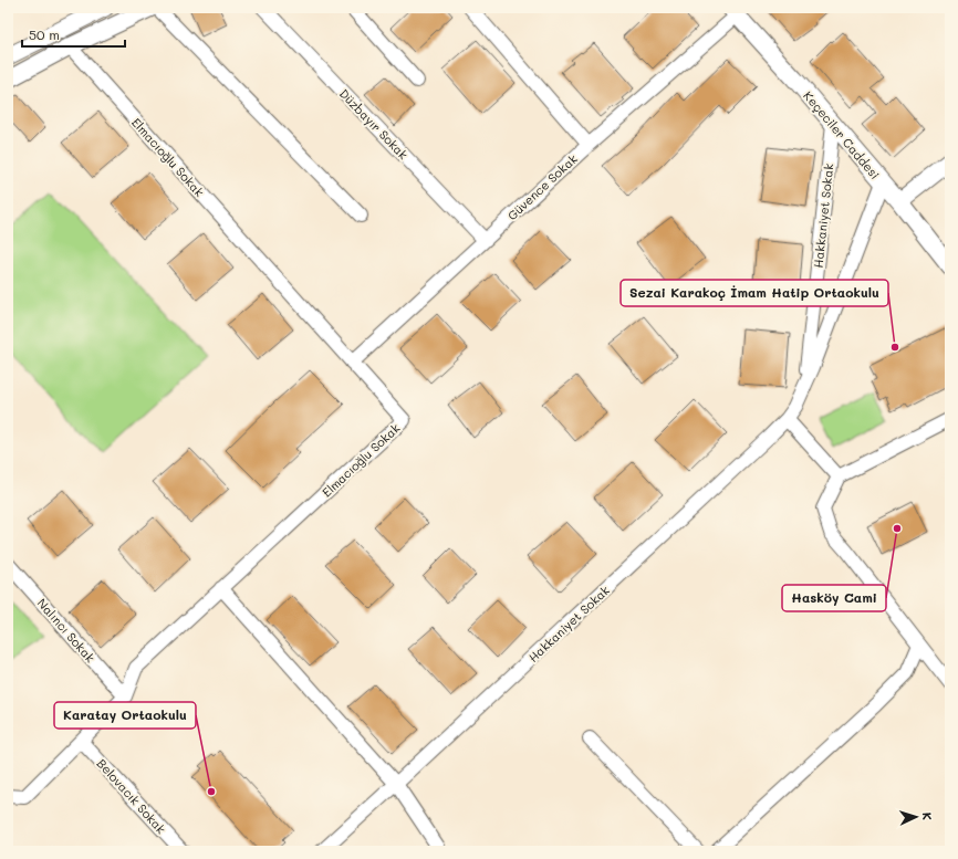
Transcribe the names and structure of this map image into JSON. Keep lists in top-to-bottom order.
{
  "streets": {
    "street": [
      "Düzbayır Sokak",
      "Keçeciler Caddesi",
      "Elmacıoğlu Sokak",
      "Güvence Sokak",
      "Hakkaniyet Sokak",
      "Nalıncı Sokak",
      "Belovacık Sokak"
    ]
  },
  "crossings": [
    ["Düzbayır Sokak", "Güvence Sokak"],
    ["Keçeciler Caddesi", "Güvence Sokak"],
    ["Keçeciler Caddesi", "Hakkaniyet Sokak"],
    ["Elmacıoğlu Sokak", "Güvence Sokak"],
    ["Elmacıoğlu Sokak", "Nalıncı Sokak"],
    ["Elmacıoğlu Sokak", "Belovacık Sokak"]
  ],
  "places": ["Sezai Karakoç İmam Hatip Ortaokulu", "Hasköy Cami", "Karatay Ortaokulu"],
  "scale_bar": "50 m",
  "north": "right"
}
